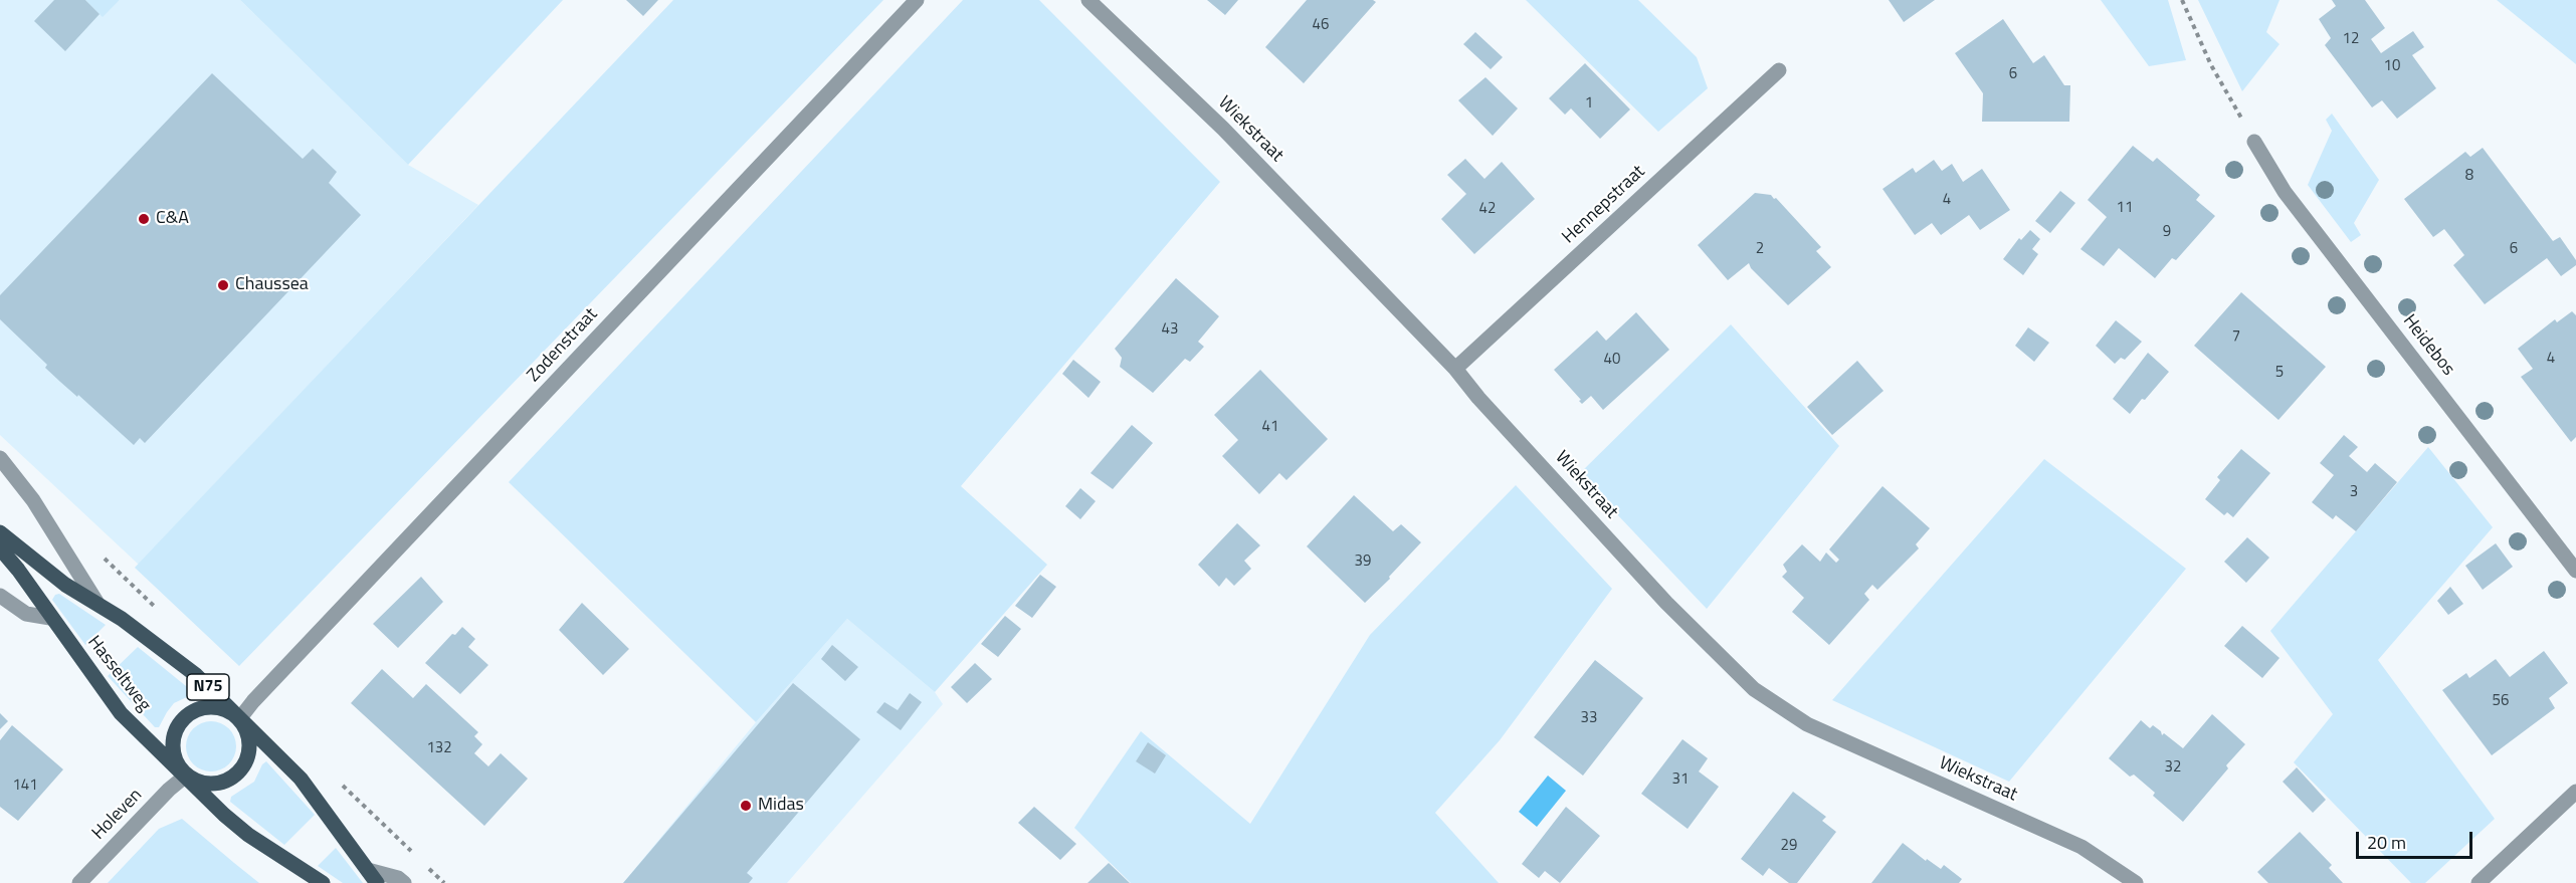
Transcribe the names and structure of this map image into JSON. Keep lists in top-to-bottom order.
{
  "streets": {
    "main road": ["Hasseltweg", "N75"],
    "street": [
      "Wiekstraat",
      "Hennepstraat",
      "Zodenstraat",
      "Heidebos",
      "Holeven"
    ]
  },
  "crossings": [
    ["Wiekstraat", "Hennepstraat"],
    ["Zodenstraat", "Hasseltweg"],
    ["Zodenstraat", "Holeven"],
    ["Hasseltweg", "Holeven"]
  ],
  "places": ["C&A", "Chaussea", "Midas"],
  "house_numbers": [
    "46",
    "12",
    "10",
    "6",
    "1",
    "8",
    "4",
    "11",
    "42",
    "9",
    "2",
    "6",
    "43",
    "7",
    "4",
    "40",
    "5",
    "41",
    "3",
    "39",
    "56",
    "33",
    "132",
    "32",
    "31",
    "141",
    "29"
  ],
  "scale_bar": "20 m"
}
